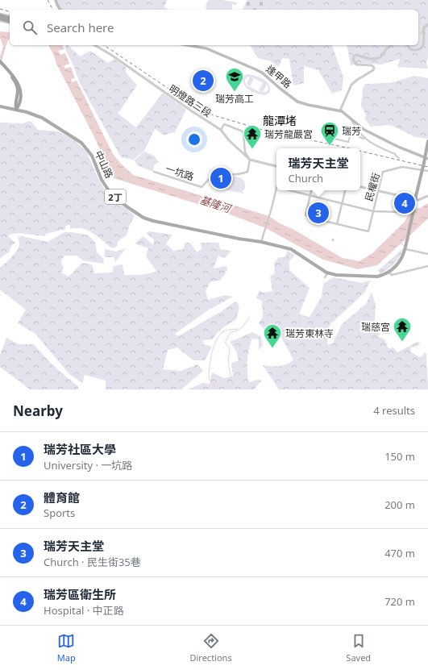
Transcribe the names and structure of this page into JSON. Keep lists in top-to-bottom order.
{
  "streets": {
    "main road": ["逢甲路", "中山路", "2丁"],
    "street": ["明燈路三段", "一坑路", "民權街"]
  },
  "crossings": [
    ["逢甲路", "2丁"],
    ["明燈路三段", "一坑路"],
    ["中山路", "2丁"]
  ],
  "districts": ["龍潭堵"],
  "water": ["基隆河"],
  "places": {
    "school or university": ["瑞芳高工"],
    "station": ["瑞芳"],
    "temple": ["瑞芳龍嚴宮", "瑞慈宮", "瑞芳東林寺"]
  },
  "page": {
    "search": "Search here",
    "pins": [
      "2",
      "1",
      "4",
      "3"
    ],
    "popup": ["瑞芳天主堂", "Church"],
    "heading": ["Nearby", "4 results"],
    "list": [
      {
        "mark": "1",
        "name": "瑞芳社區大學",
        "note": "University · 一坑路",
        "value": "150 m"
      },
      {
        "mark": "2",
        "name": "體育館",
        "note": "Sports",
        "value": "200 m"
      },
      {
        "mark": "3",
        "name": "瑞芳天主堂",
        "note": "Church · 民生街35巷",
        "value": "470 m"
      },
      {
        "mark": "4",
        "name": "瑞芳區衛生所",
        "note": "Hospital · 中正路",
        "value": "720 m"
      }
    ],
    "nav": ["Map", "Directions", "Saved"]
  }
}
